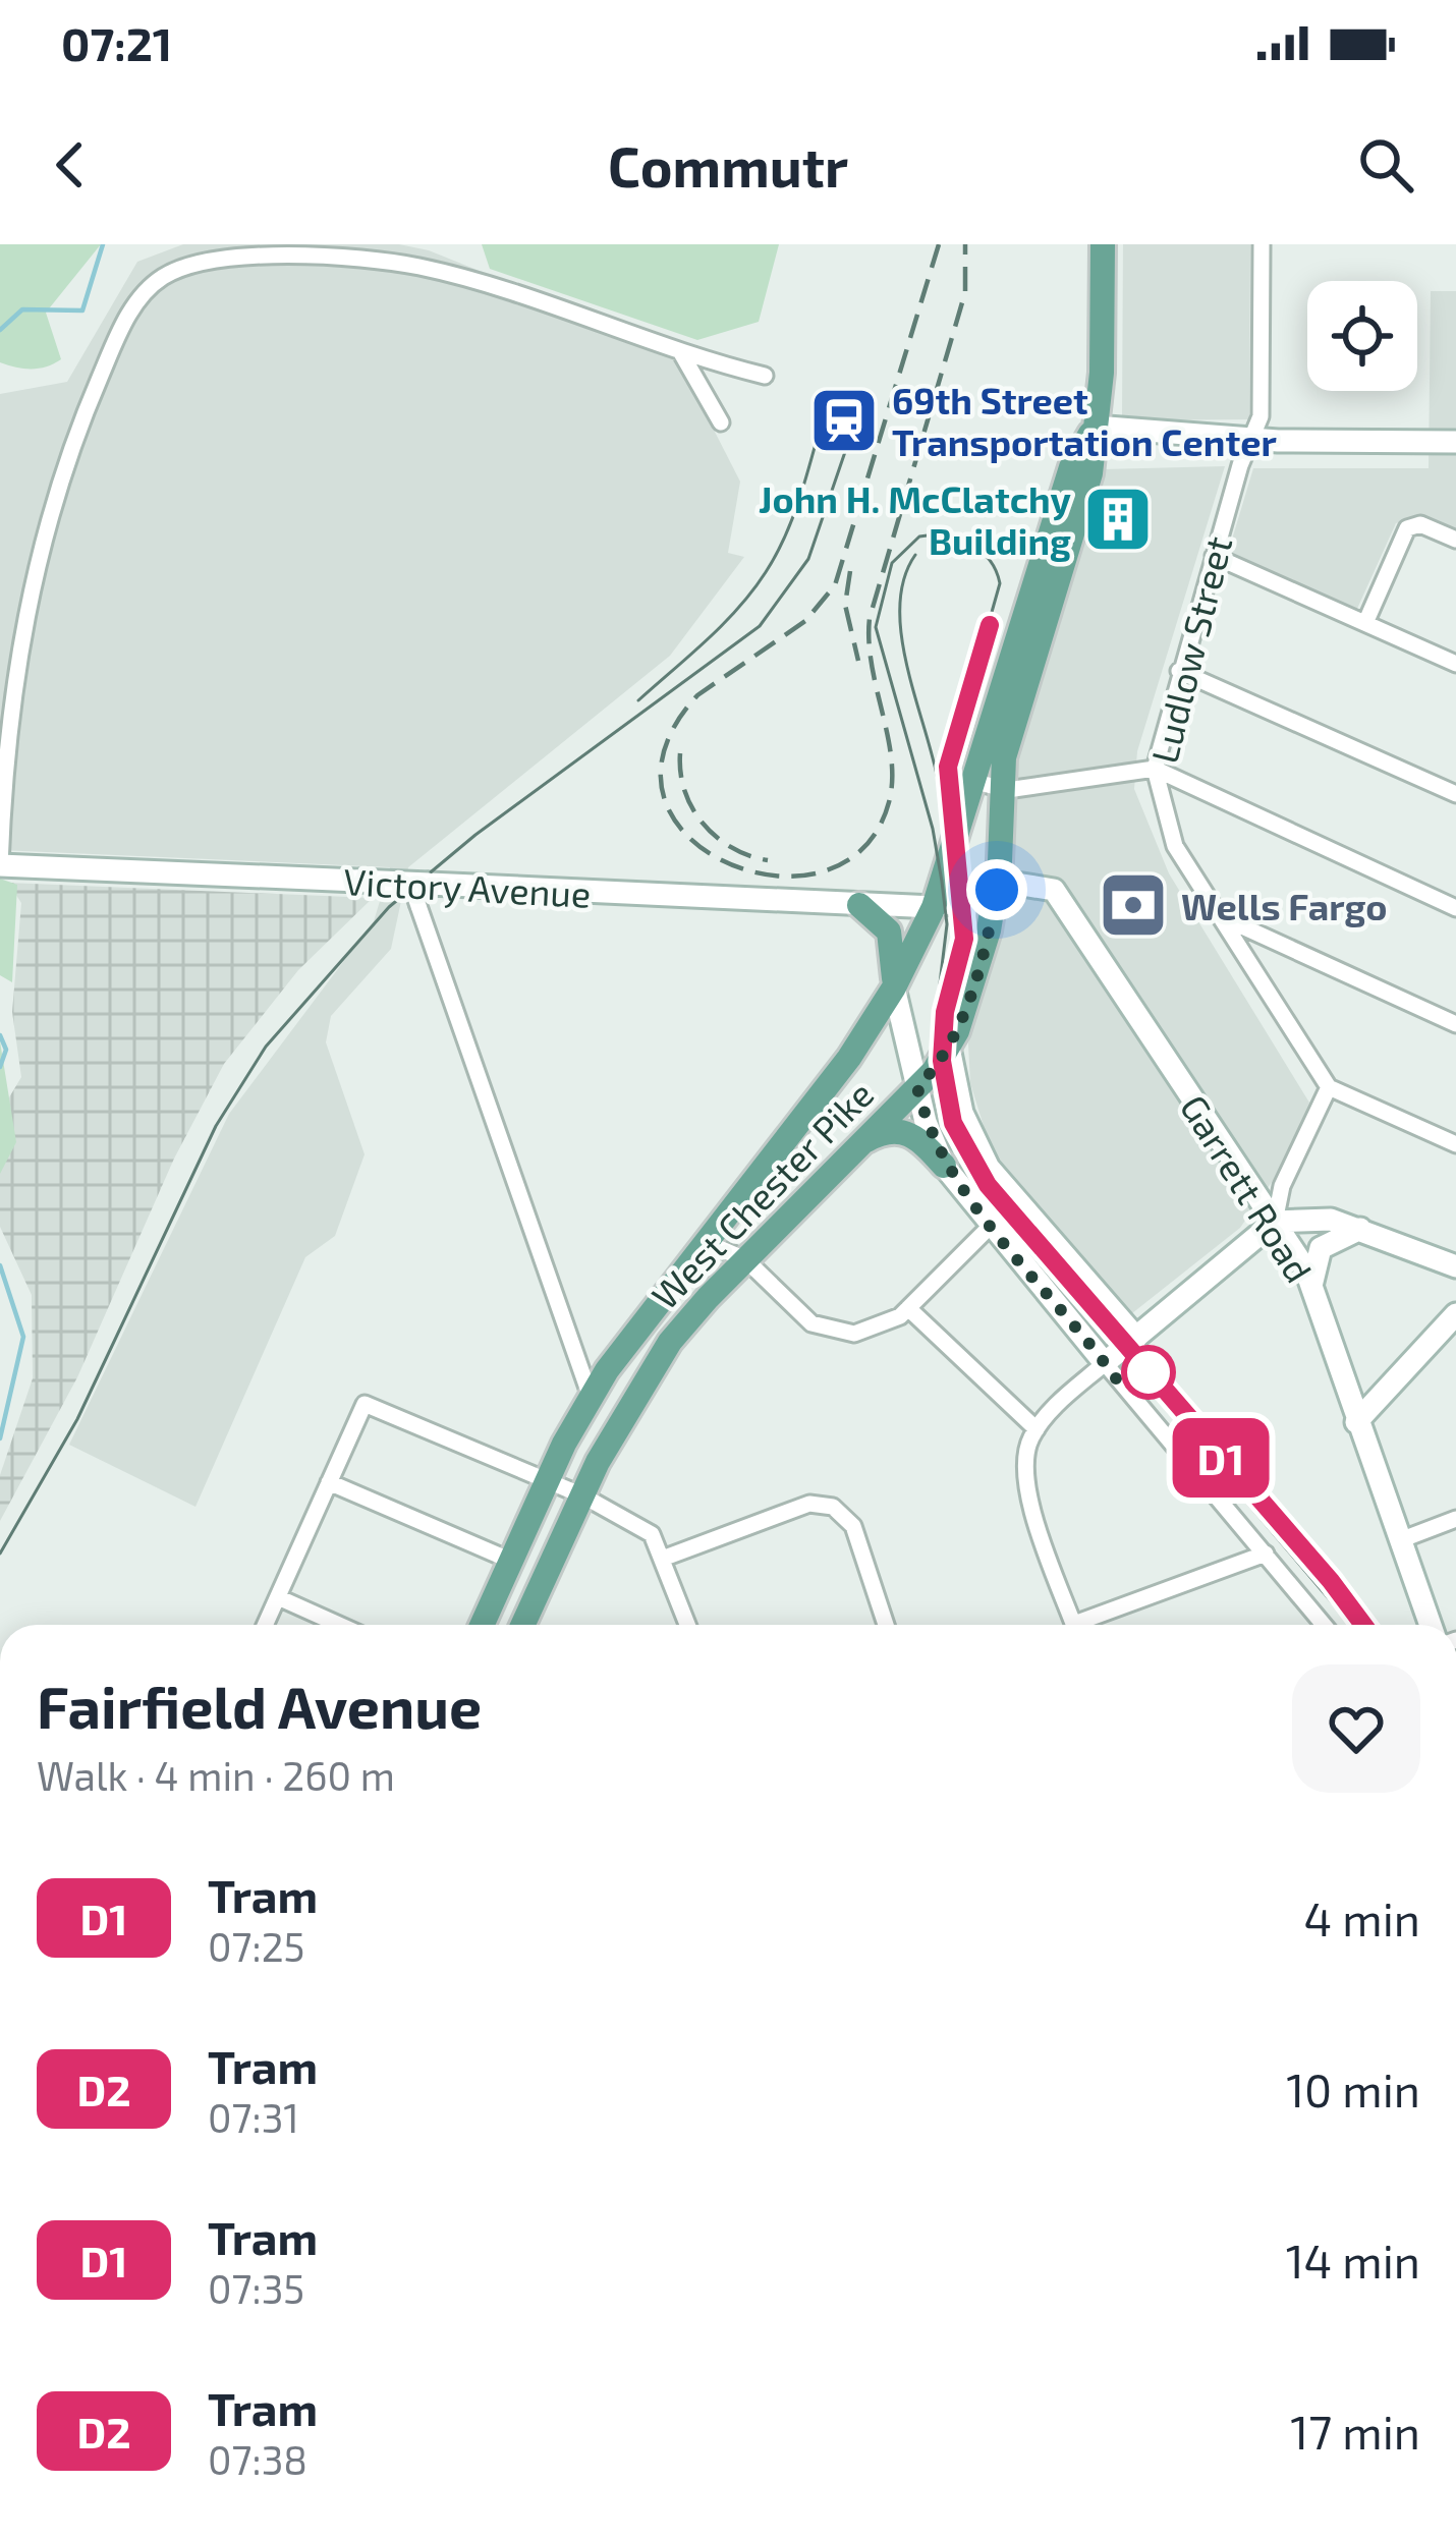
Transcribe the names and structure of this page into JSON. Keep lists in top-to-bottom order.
{
  "streets": {
    "main road": ["West Chester Pike"],
    "street": ["Ludlow Street", "Victory Avenue", "Garrett Road"]
  },
  "crossings": [
    ["Victory Avenue", "Garrett Road"],
    ["Victory Avenue", "West Chester Pike"],
    ["Garrett Road", "West Chester Pike"]
  ],
  "places": {
    "station": ["69th Street Transportation Center"],
    "building": ["John H. McClatchy Building"],
    "bank": ["Wells Fargo"]
  },
  "lines": ["tram line D1"],
  "page": {
    "status": "07:21",
    "header": "Commutr",
    "on_map": "D1",
    "heading": ["Fairfield Avenue", "Walk · 4 min · 260 m"],
    "list": [
      {
        "mark": "D1",
        "name": "Tram",
        "note": "07:25",
        "value": "4 min"
      },
      {
        "mark": "D2",
        "name": "Tram",
        "note": "07:31",
        "value": "10 min"
      },
      {
        "mark": "D1",
        "name": "Tram",
        "note": "07:35",
        "value": "14 min"
      },
      {
        "mark": "D2",
        "name": "Tram",
        "note": "07:38",
        "value": "17 min"
      }
    ]
  }
}
